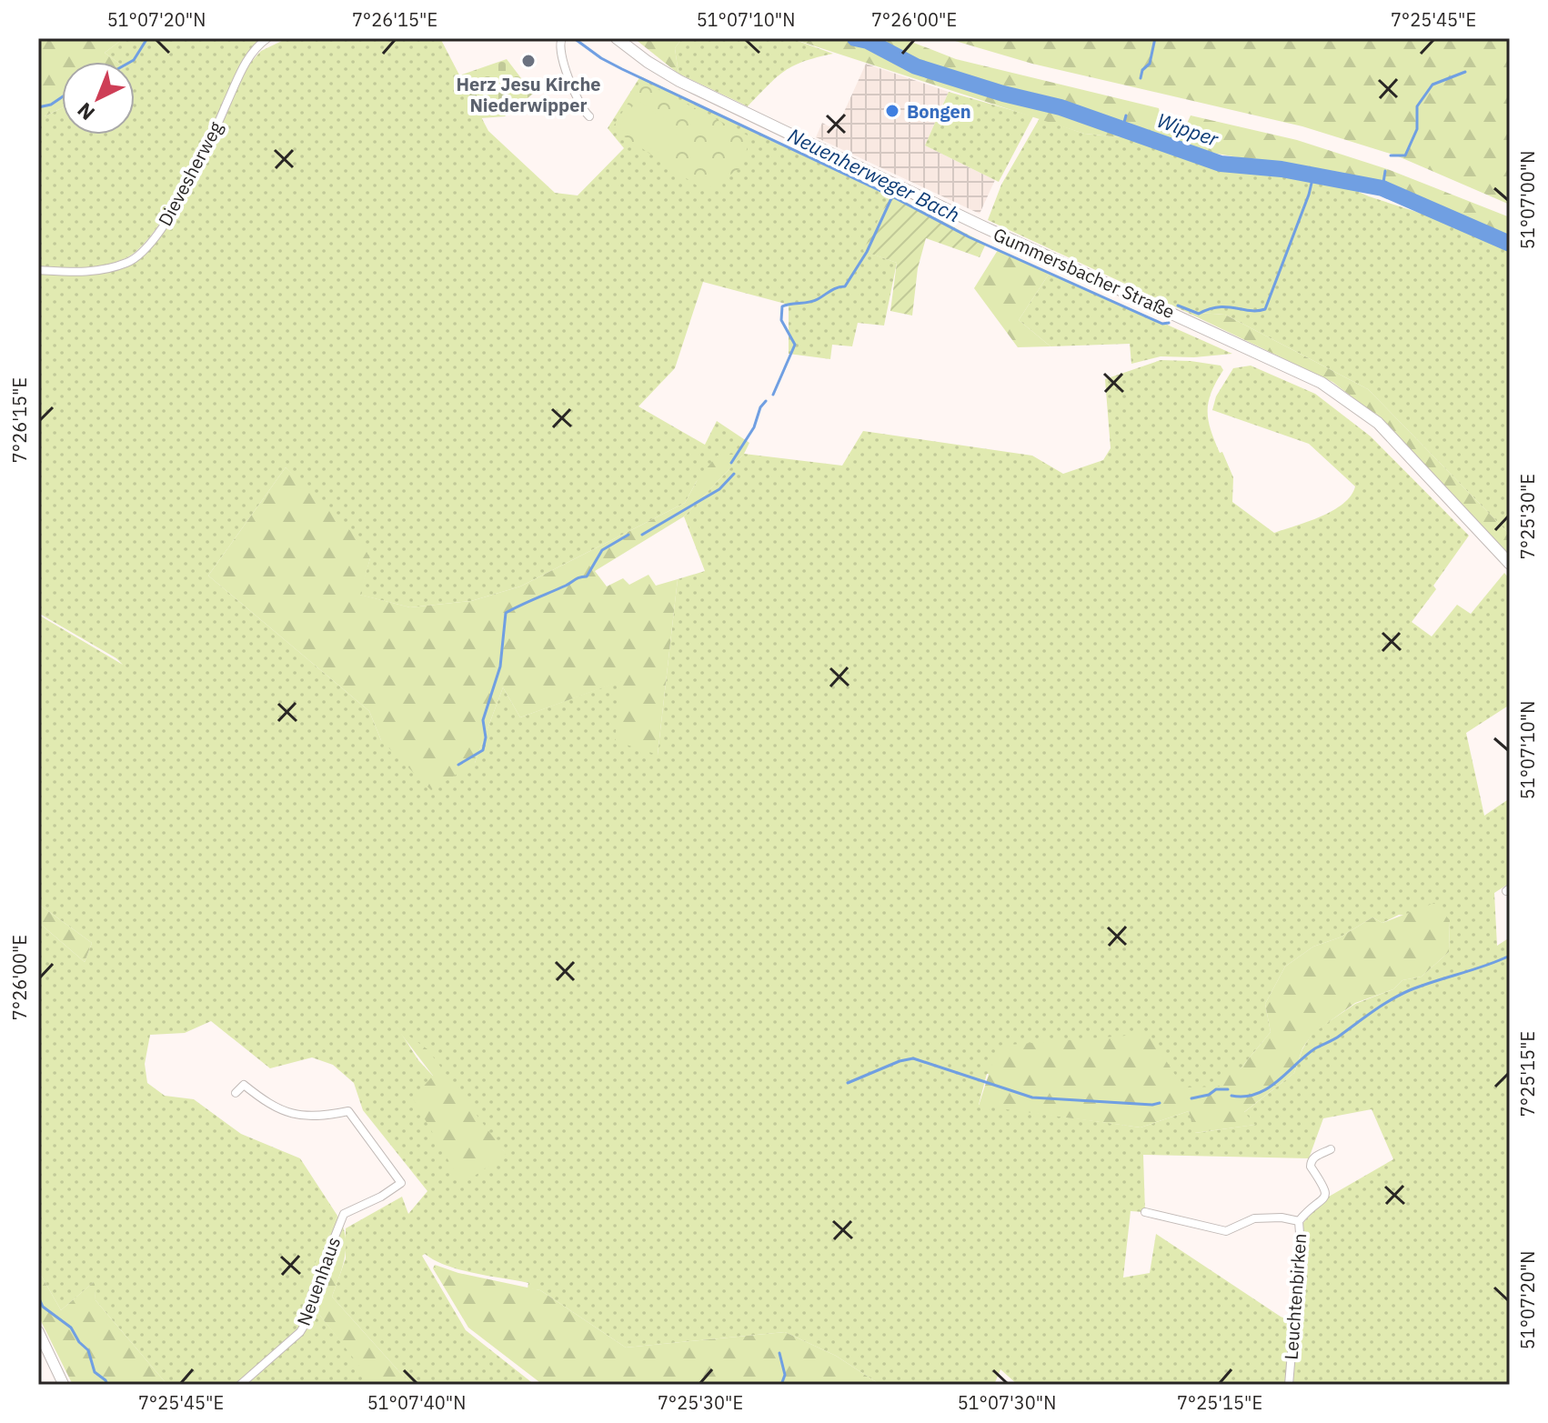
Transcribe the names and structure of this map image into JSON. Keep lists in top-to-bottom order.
{
  "streets": {
    "main road": ["Gummersbacher Straße"],
    "street": ["Dievesherweg", "Neuenhaus", "Leuchtenbirken"]
  },
  "water": ["Wipper", "Neuenherweger Bach"],
  "places": ["Herz Jesu Kirche Niederwipper", "Bongen"],
  "north": "bottom left",
  "coordinates": [
    "51°07'20\"N",
    "7°26'15\"E",
    "51°07'10\"N",
    "7°26'00\"E",
    "7°25'45\"E",
    "51°07'00\"N",
    "7°25'30\"E",
    "7°25'15\"E",
    "51°07'40\"N",
    "51°07'30\"N"
  ]
}
